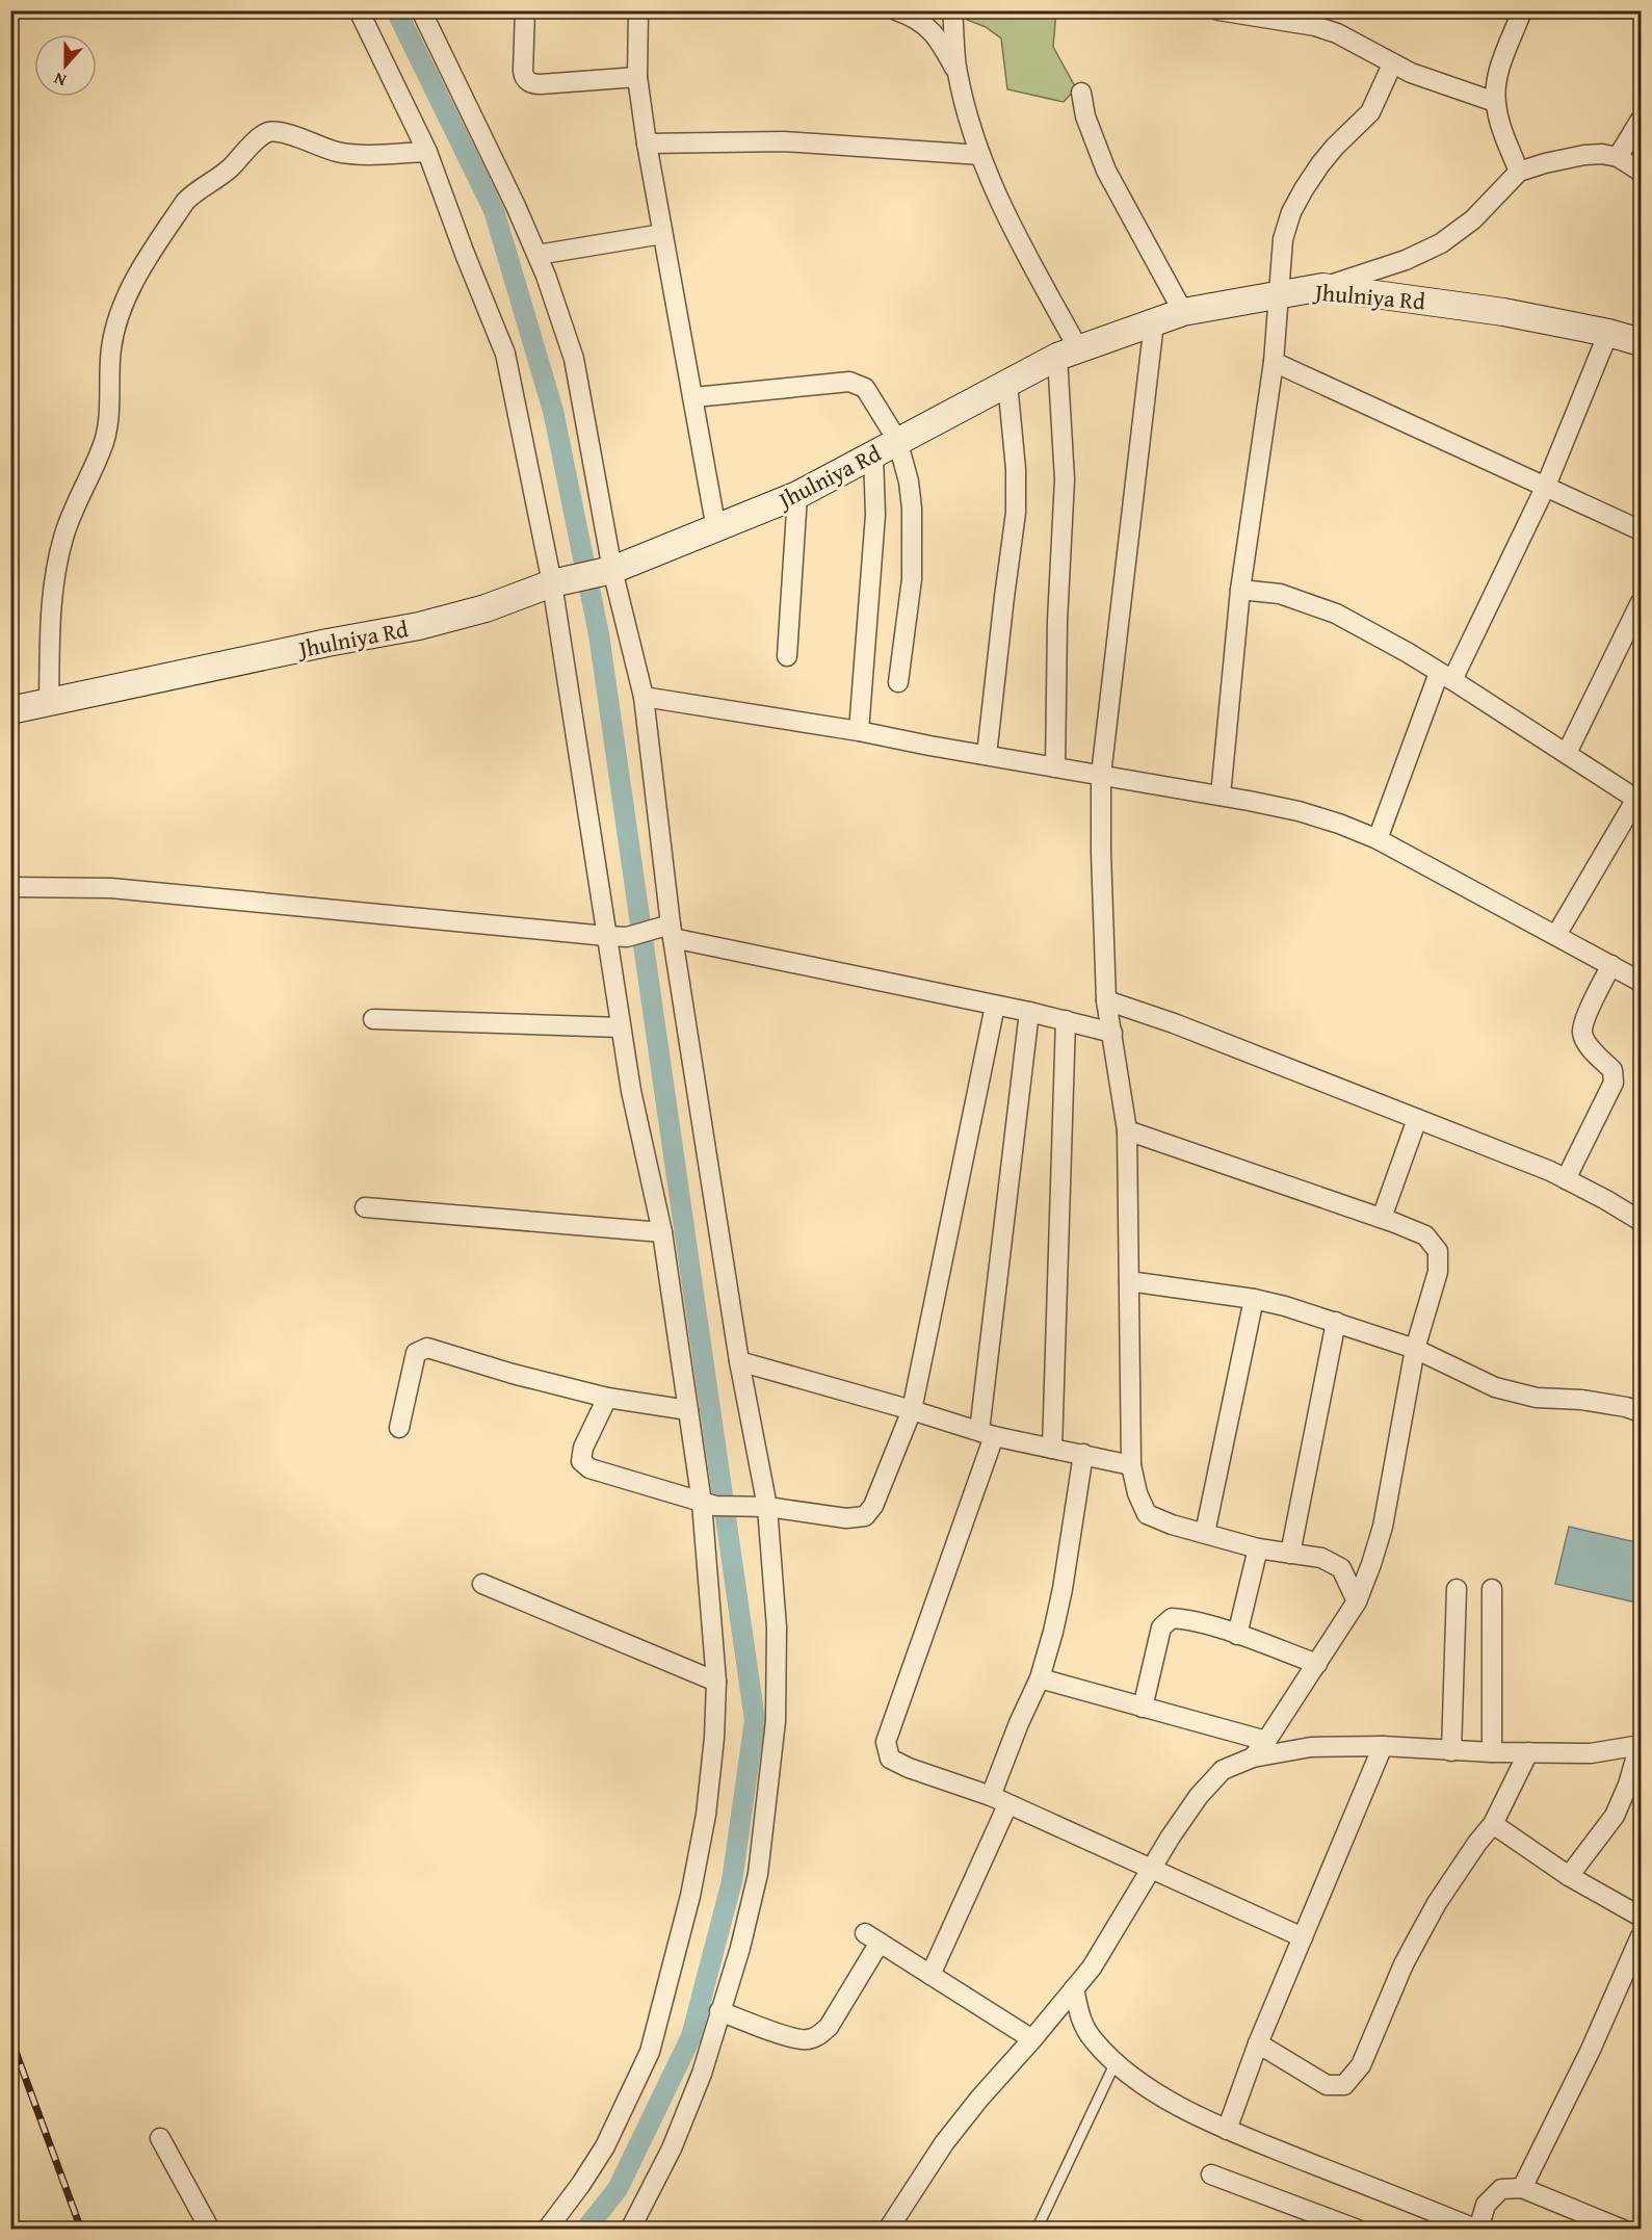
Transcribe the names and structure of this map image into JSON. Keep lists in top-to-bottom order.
{
  "streets": {
    "street": ["Jhulniya Rd"]
  },
  "north": "bottom"
}
